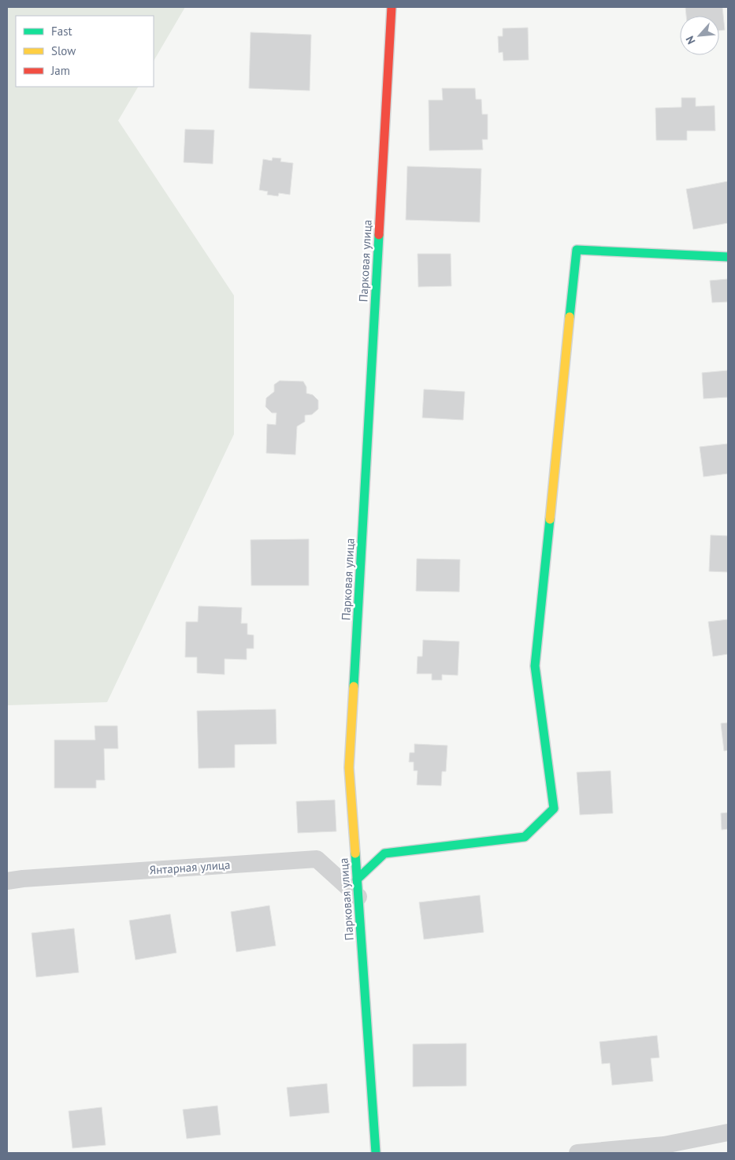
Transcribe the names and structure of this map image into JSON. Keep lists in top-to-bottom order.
{
  "streets": {
    "street": ["Парковая улица", "Янтарная улица"]
  },
  "crossings": [
    ["Парковая улица", "Янтарная улица"]
  ],
  "legend": ["Fast", "Slow", "Jam"],
  "north": "bottom left"
}
